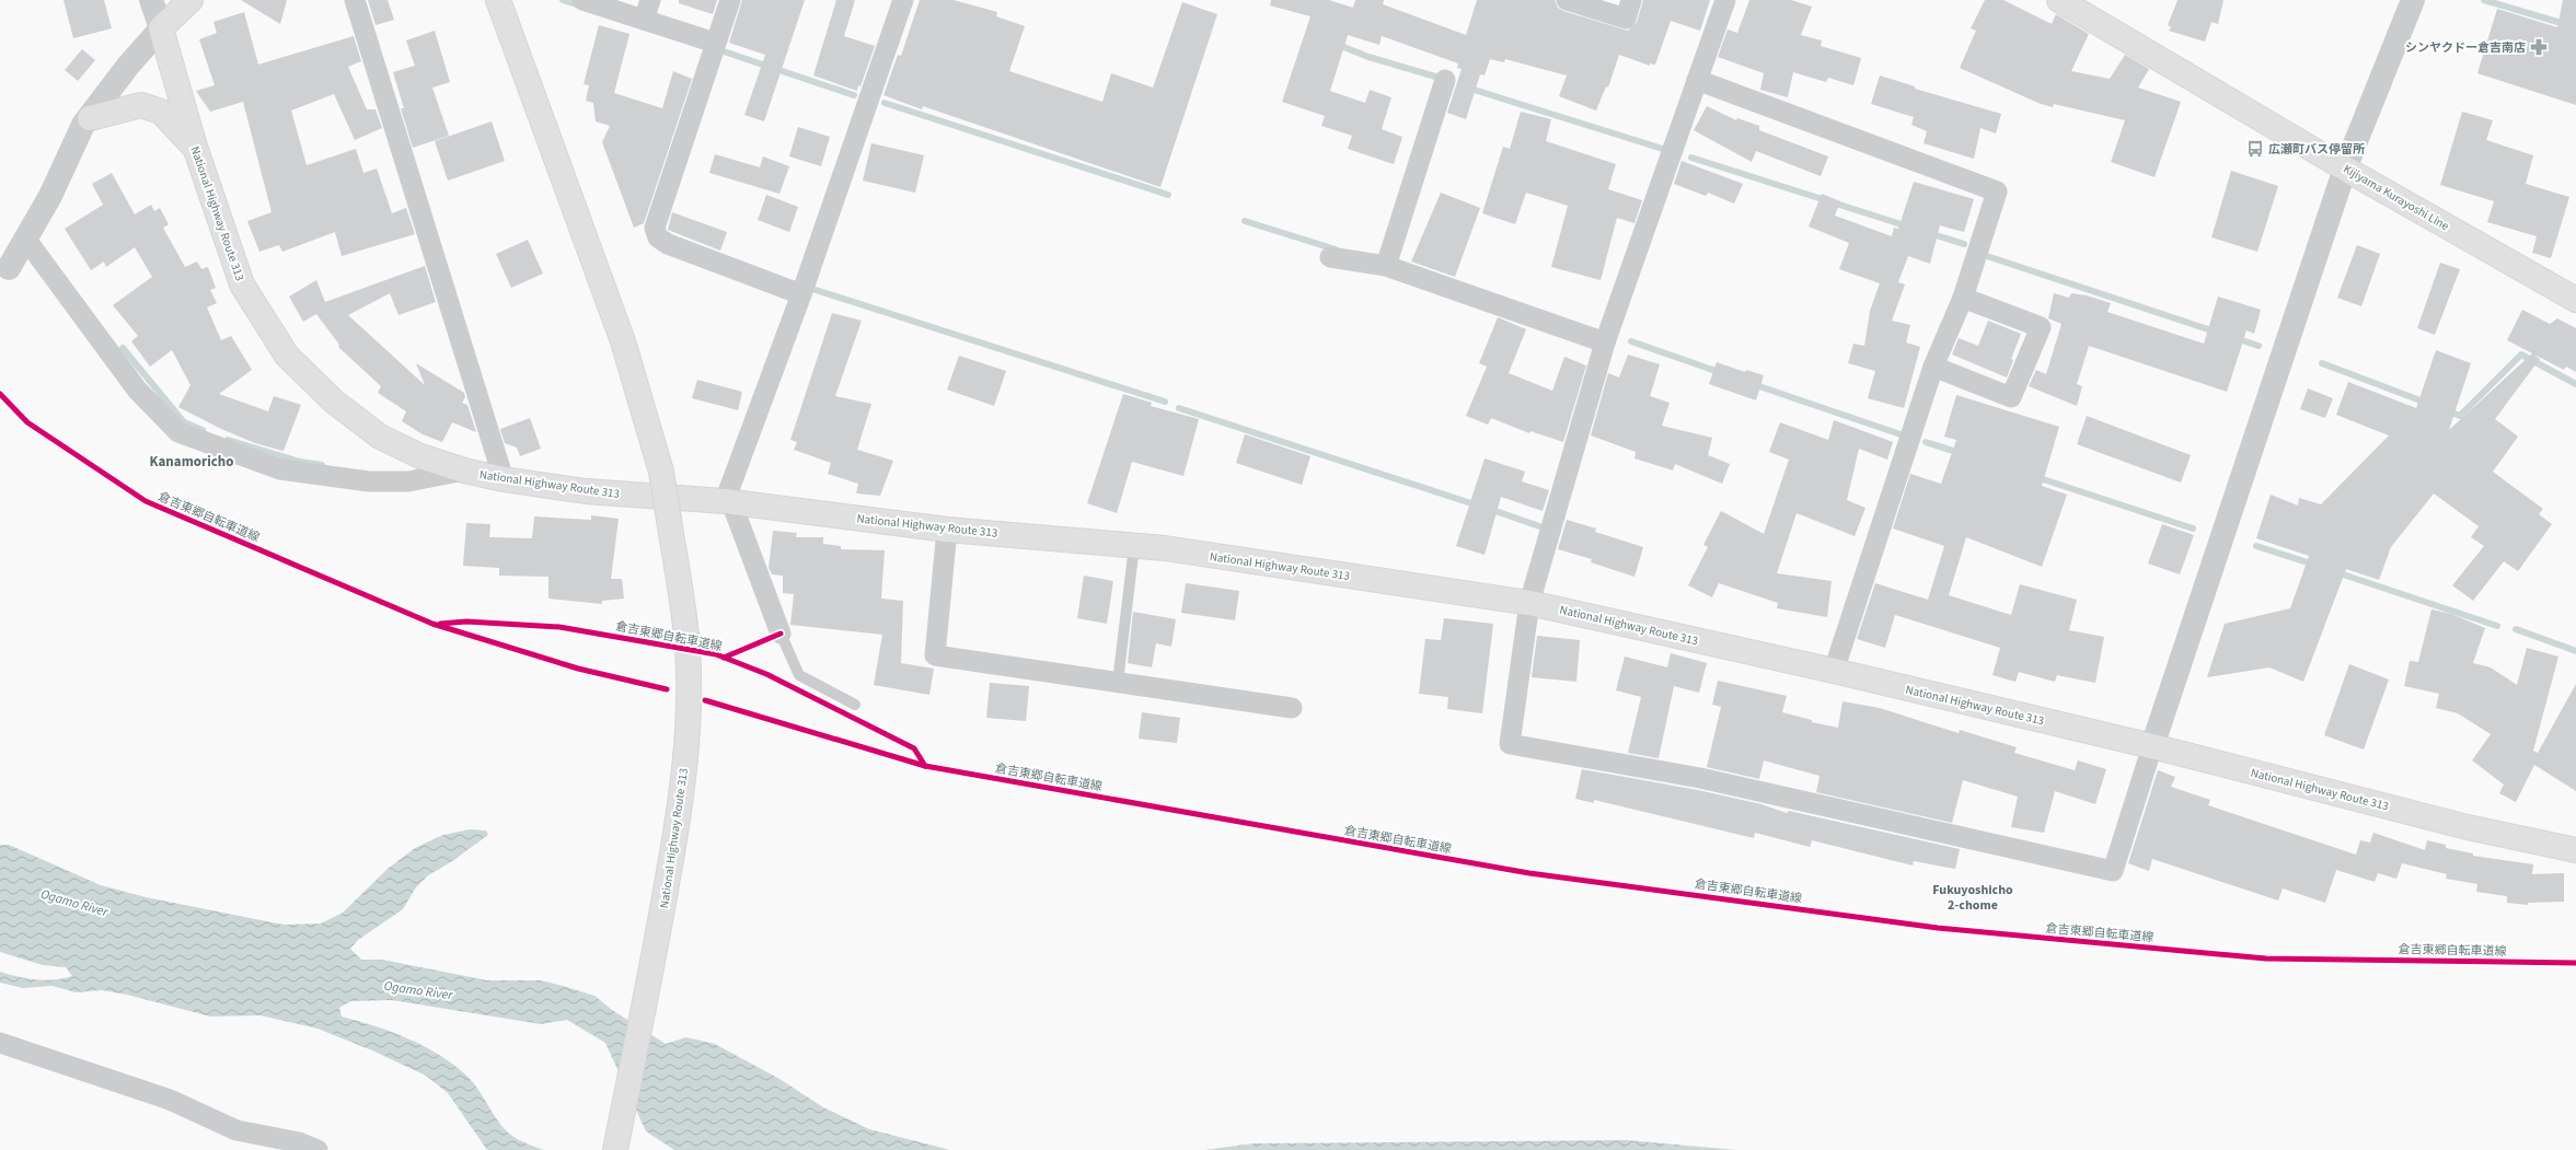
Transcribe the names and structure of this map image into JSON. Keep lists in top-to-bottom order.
{
  "streets": {
    "main road": ["Kijiyama Kurayoshi Line", "National Highway Route 313"],
    "cycle path": ["倉吉東郷自転車道線"]
  },
  "districts": ["Kanamoricho", "Fukuyoshicho 2-chome"],
  "water": ["Ogamo River"],
  "places": {
    "pharmacy": ["シンヤクドー倉吉南店"],
    "bus stop": ["広瀬町バス停留所"]
  }
}
